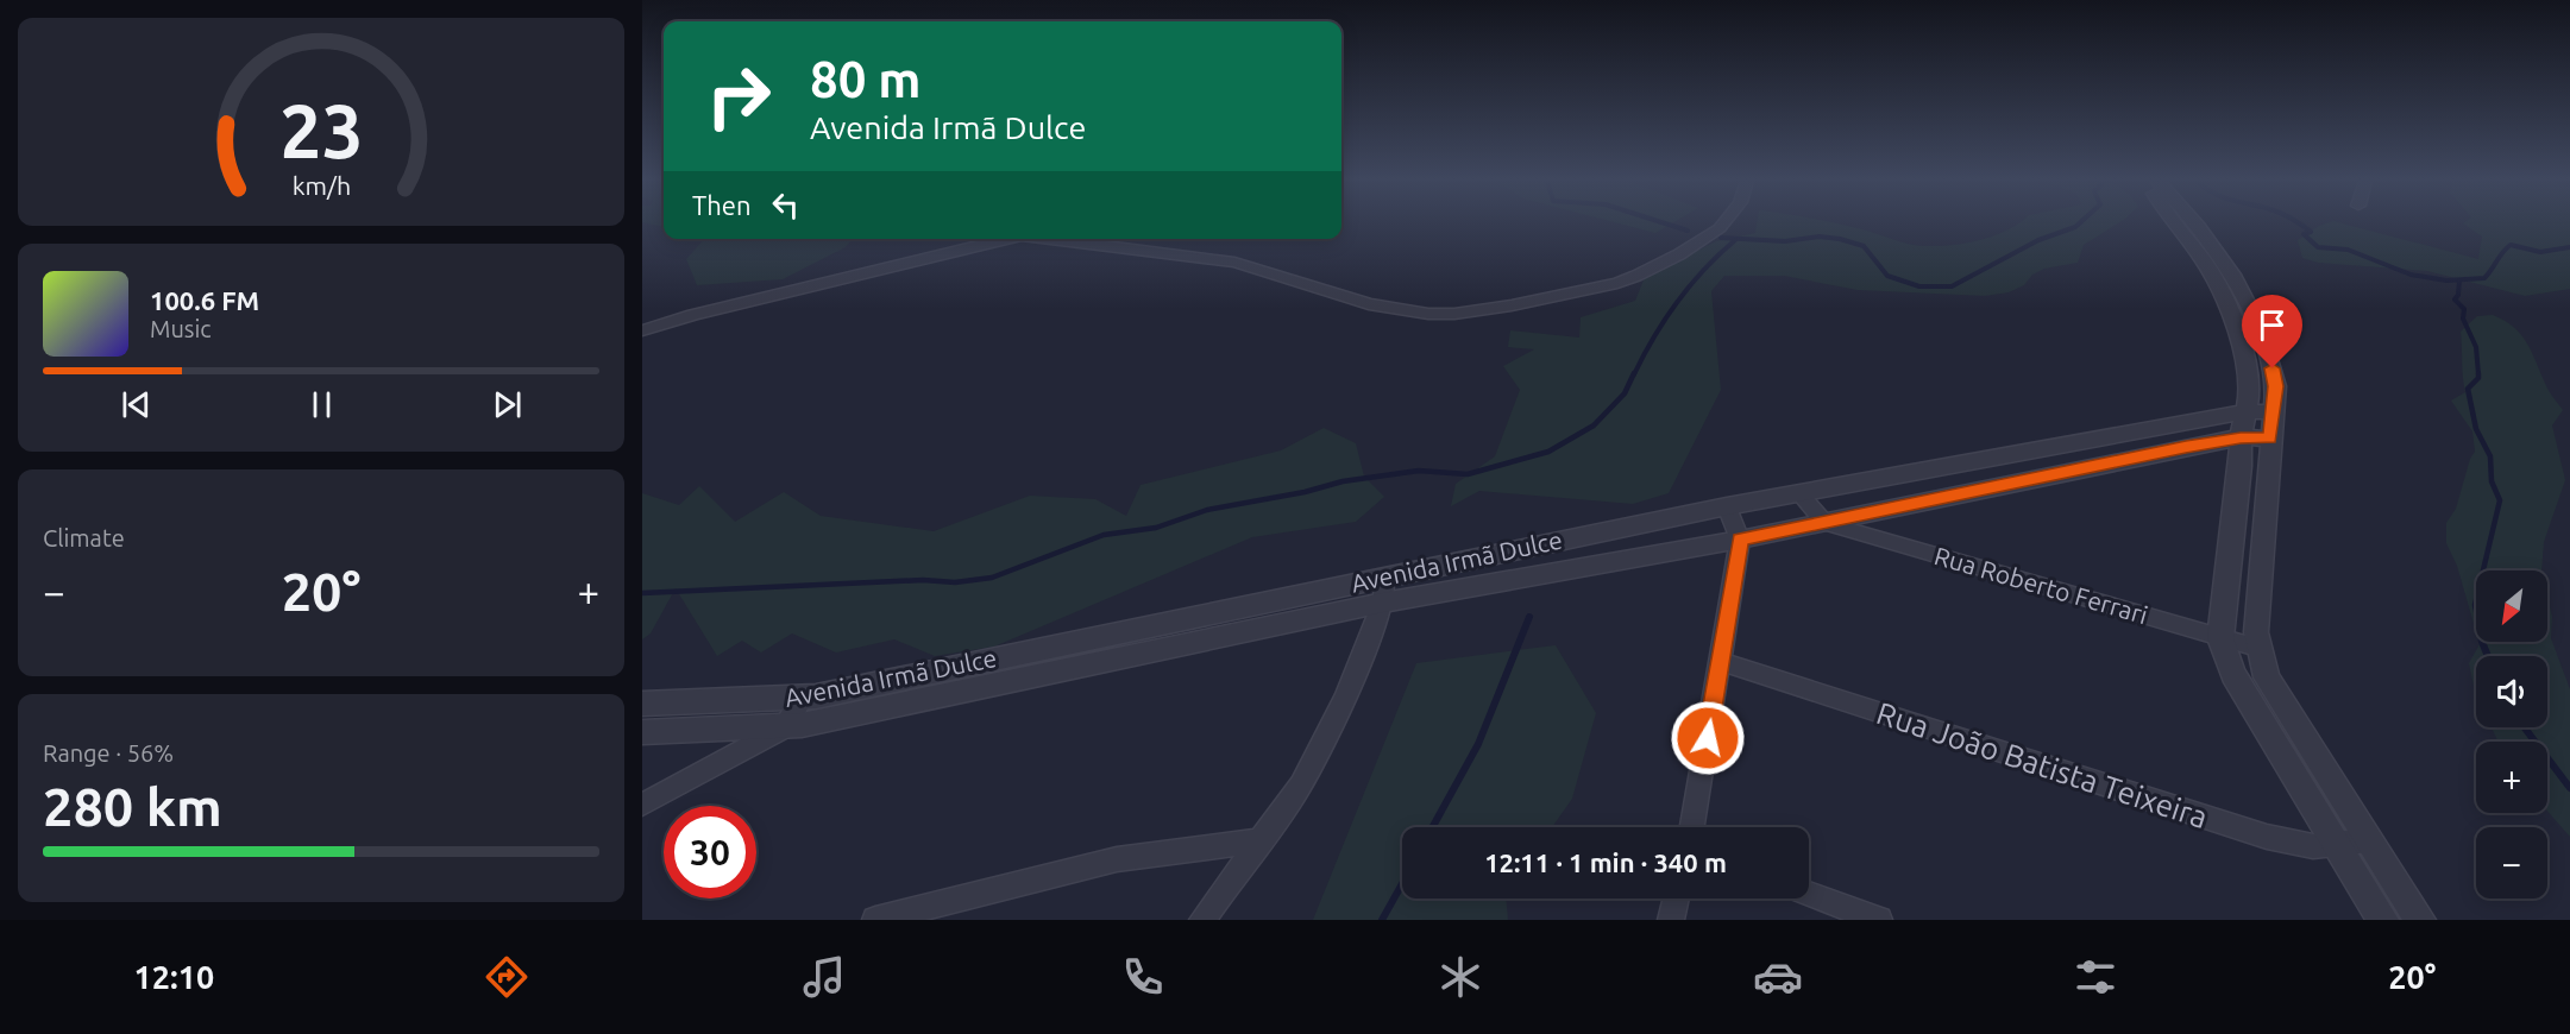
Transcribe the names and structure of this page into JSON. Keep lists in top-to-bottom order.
{
  "streets": {
    "street": ["Avenida Irmã Dulce", "Rua Roberto Ferrari", "Rua João Batista Teixeira"]
  },
  "crossings": [
    ["Avenida Irmã Dulce", "Rua Roberto Ferrari"]
  ],
  "north": "bottom left",
  "page": {
    "turn": ["80 m", "Avenida Irmã Dulce"],
    "then": "Then",
    "song": ["100.6 FM", "Music"],
    "tile": [
      "Climate",
      ["Range · 56%", "280 km"]
    ],
    "heat": ["−", "20°", "+"],
    "map_buttons": ["+", "−"],
    "limit": "30",
    "trip": "12:11 · 1 min · 340 m",
    "tabs": ["12:10", "20°"],
    "gauge": ["23", "km/h"]
  }
}
